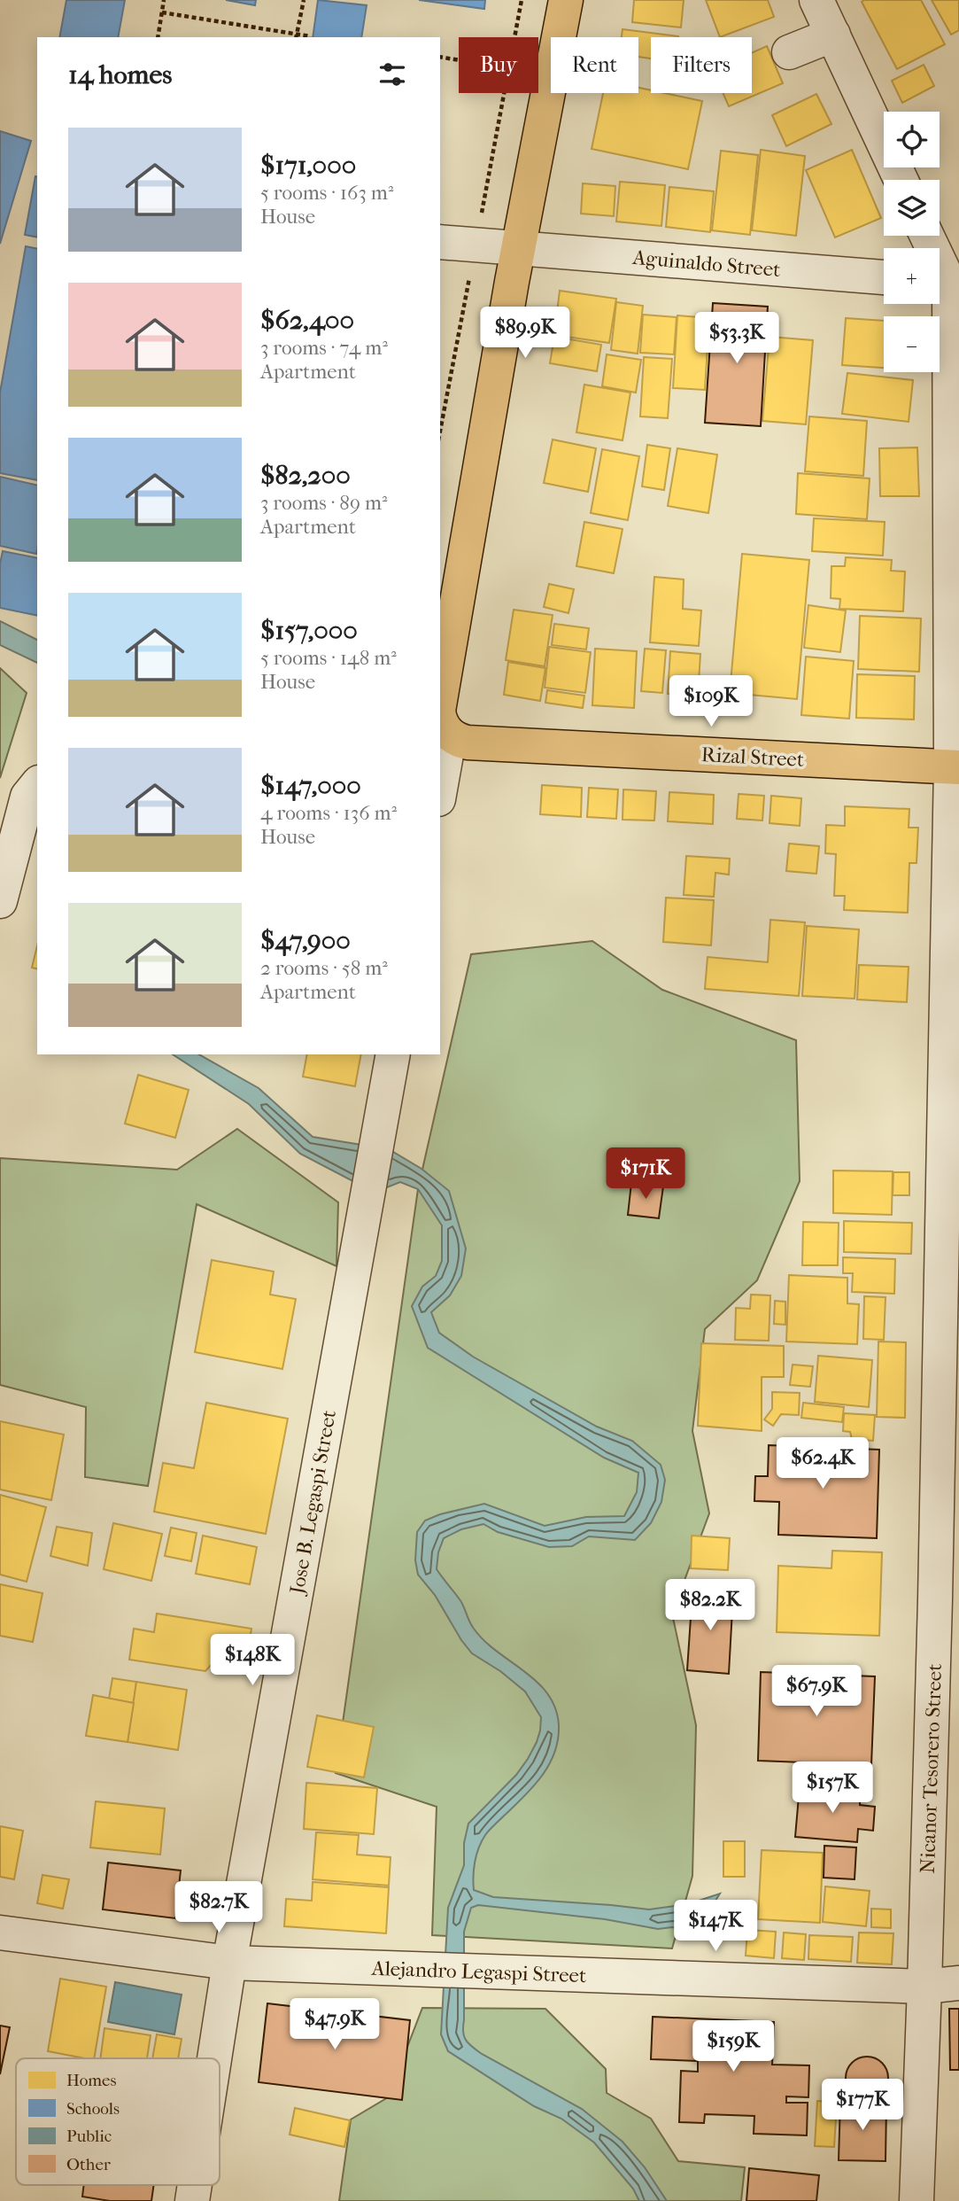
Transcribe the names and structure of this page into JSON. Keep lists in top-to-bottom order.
{
  "streets": {
    "main road": ["Rizal Street"],
    "street": [
      "Aguinaldo Street",
      "Jose B. Legaspi Street",
      "Nicanor Tesorero Street",
      "Alejandro Legaspi Street"
    ]
  },
  "crossings": [
    ["Rizal Street", "Nicanor Tesorero Street"],
    ["Jose B. Legaspi Street", "Alejandro Legaspi Street"],
    ["Nicanor Tesorero Street", "Alejandro Legaspi Street"]
  ],
  "legend": [
    "Homes",
    "Schools",
    "Public",
    "Other"
  ],
  "page": {
    "chip": ["Buy", "Rent", "Filters"],
    "heading": "14 homes",
    "map_buttons": ["+", "−"],
    "list": [
      {
        "name": "$171,000",
        "note": "5 rooms · 163 m² · House"
      },
      {
        "name": "$62,400",
        "note": "3 rooms · 74 m² · Apartment"
      },
      {
        "name": "$82,200",
        "note": "3 rooms · 89 m² · Apartment"
      },
      {
        "name": "$157,000",
        "note": "5 rooms · 148 m² · House"
      },
      {
        "name": "$147,000",
        "note": "4 rooms · 136 m² · House"
      },
      {
        "name": "$47,900",
        "note": "2 rooms · 58 m² · Apartment"
      }
    ],
    "price": [
      "$89.9K",
      "$53.3K",
      "$109K",
      "$171K",
      "$62.4K",
      "$82.2K",
      "$148K",
      "$67.9K",
      "$157K",
      "$82.7K",
      "$147K",
      "$47.9K",
      "$159K",
      "$177K"
    ]
  }
}
